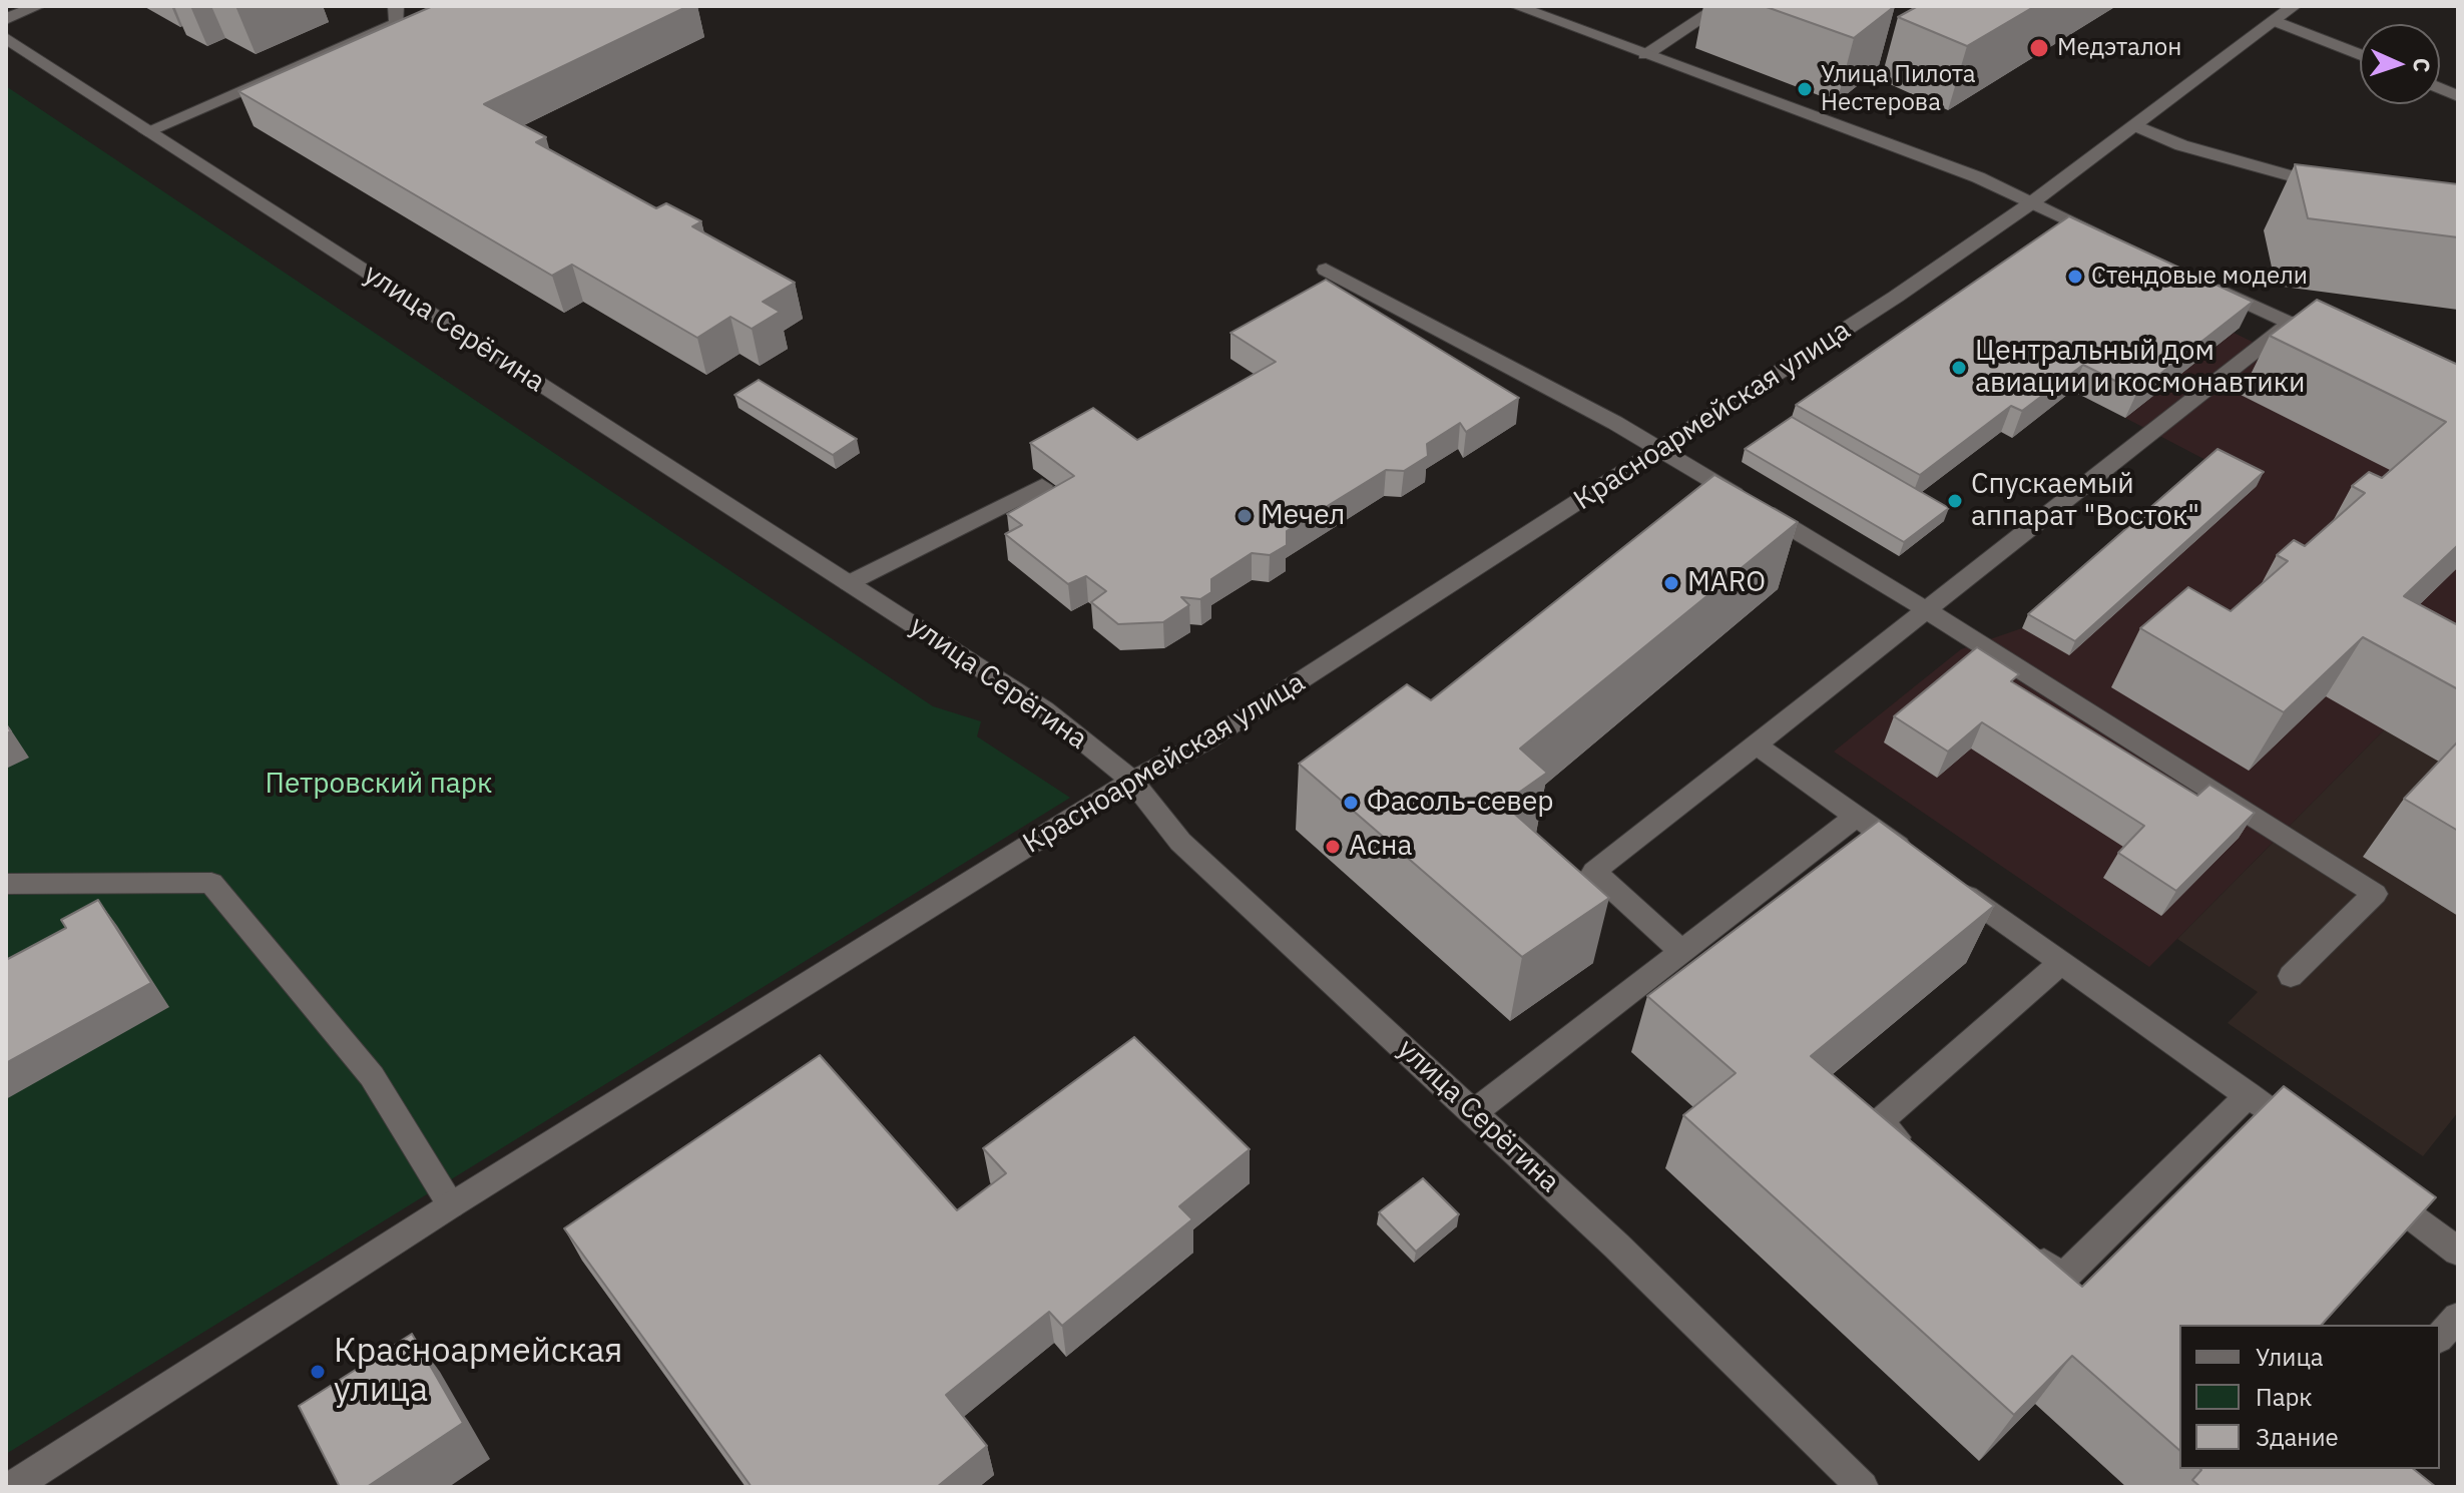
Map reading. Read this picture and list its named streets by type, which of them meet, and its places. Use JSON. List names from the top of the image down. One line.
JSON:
{"streets":{"street":["улица Серёгина","Красноармейская улица"]},"crossings":[["улица Серёгина","Красноармейская улица"]],"parks":["Петровский парк"],"places":["Медэталон","Улица Пилота Нестерова","Стендовые модели","Центральный дом авиации и космонавтики","Спускаемый аппарат \"Восток\"","Мечел","MARO","Фасоль-север","Асна","Красноармейская улица"],"legend":["Улица","Парк","Здание"],"north":"right"}
